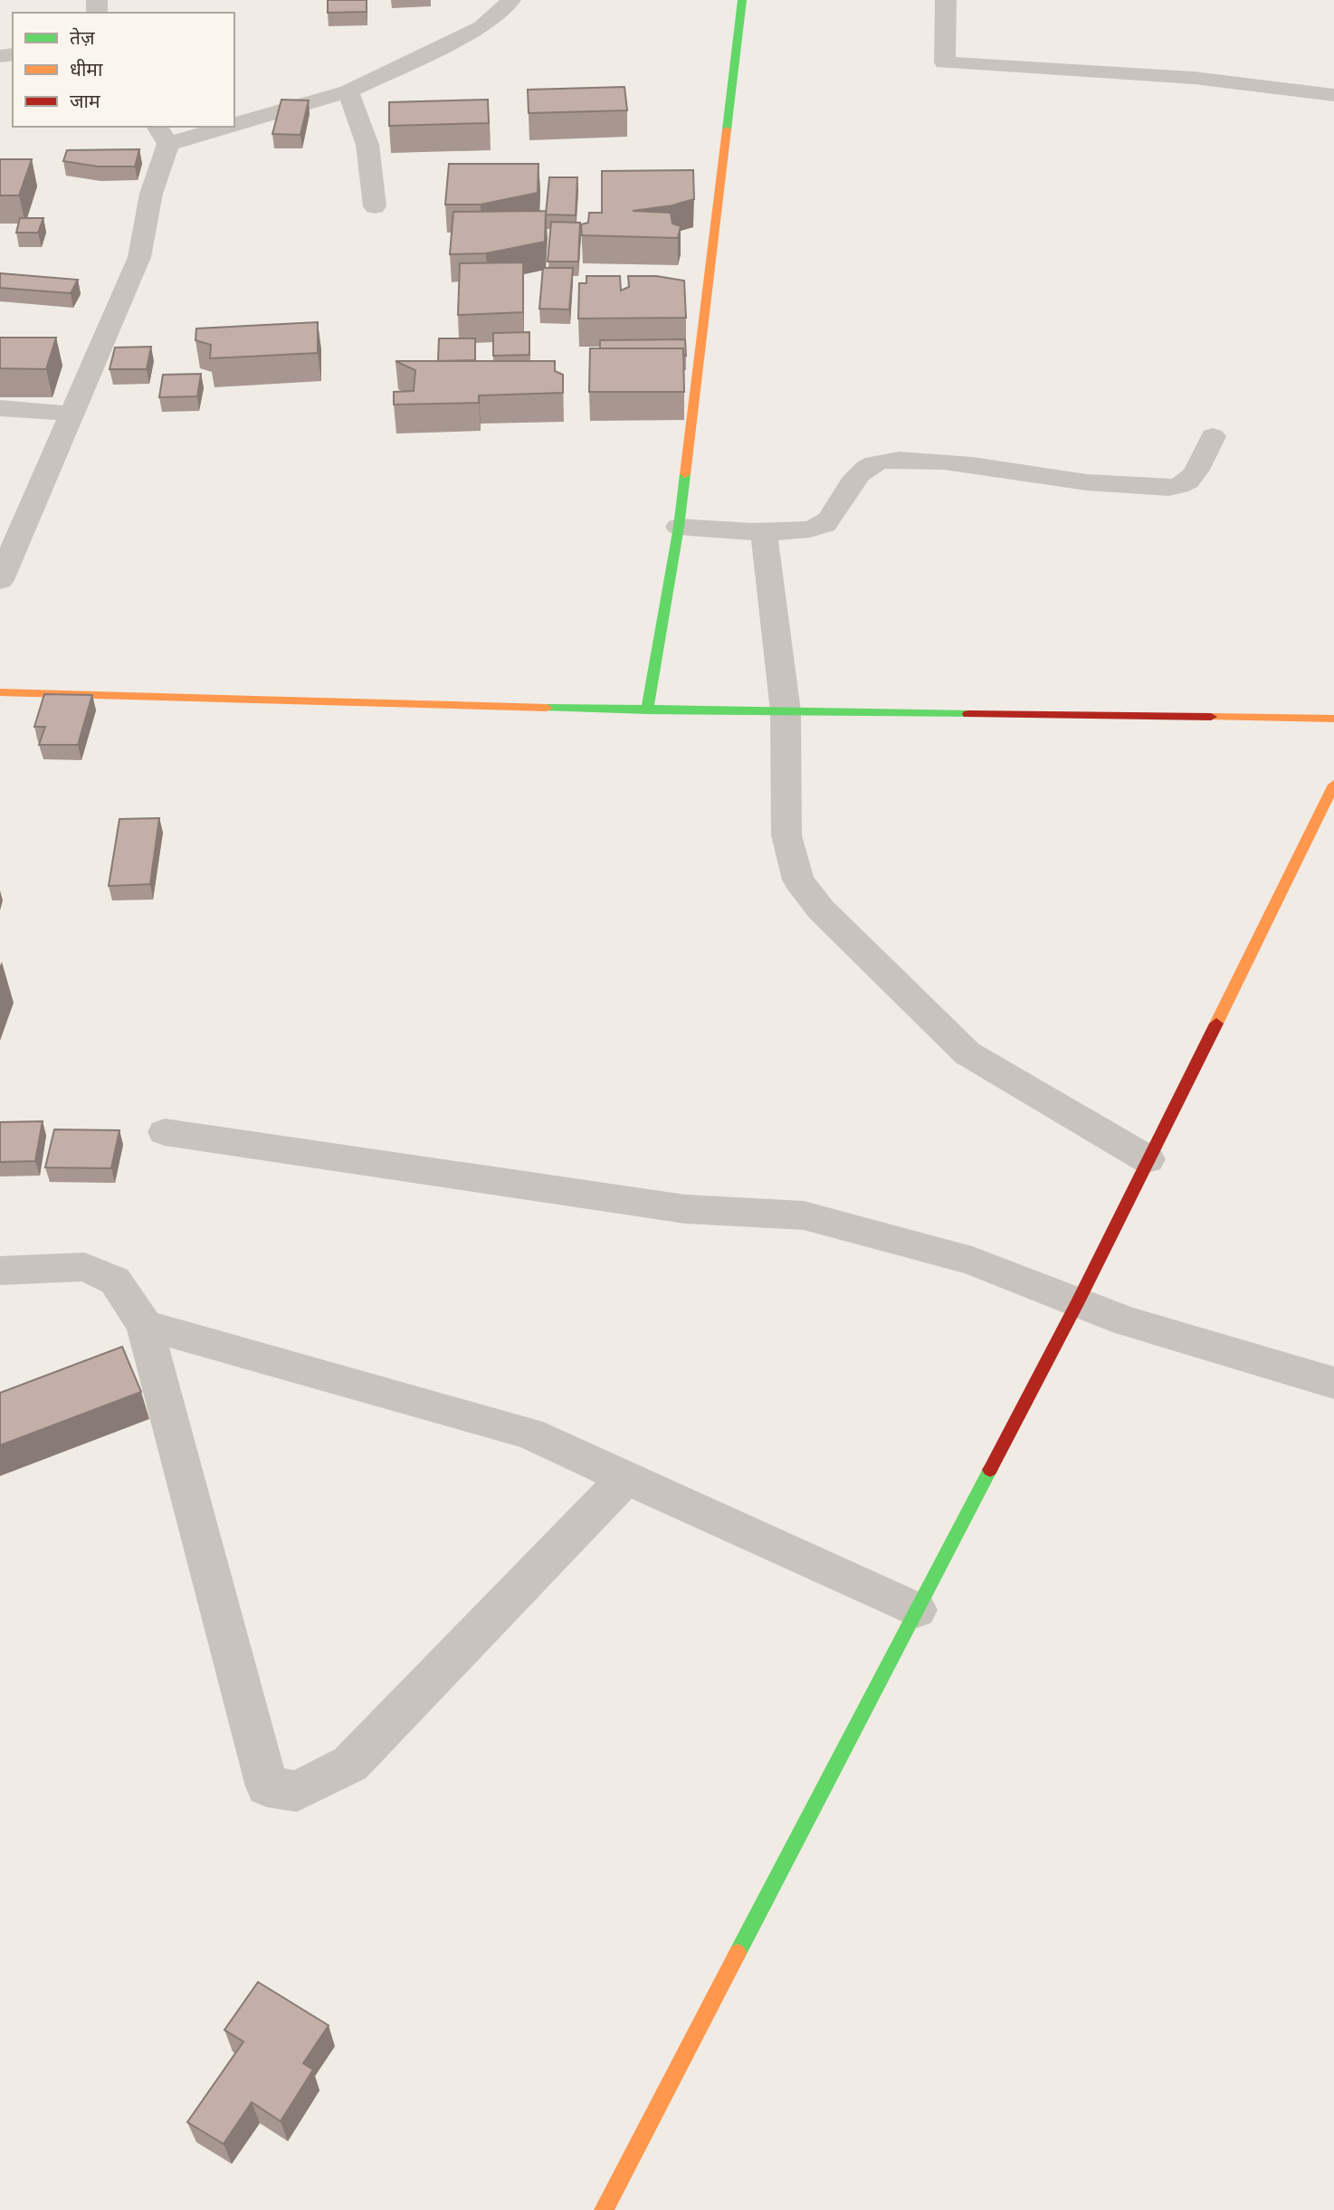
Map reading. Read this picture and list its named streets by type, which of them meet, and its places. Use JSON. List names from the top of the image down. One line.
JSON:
{"legend":["तेज़","धीमा","जाम"]}
